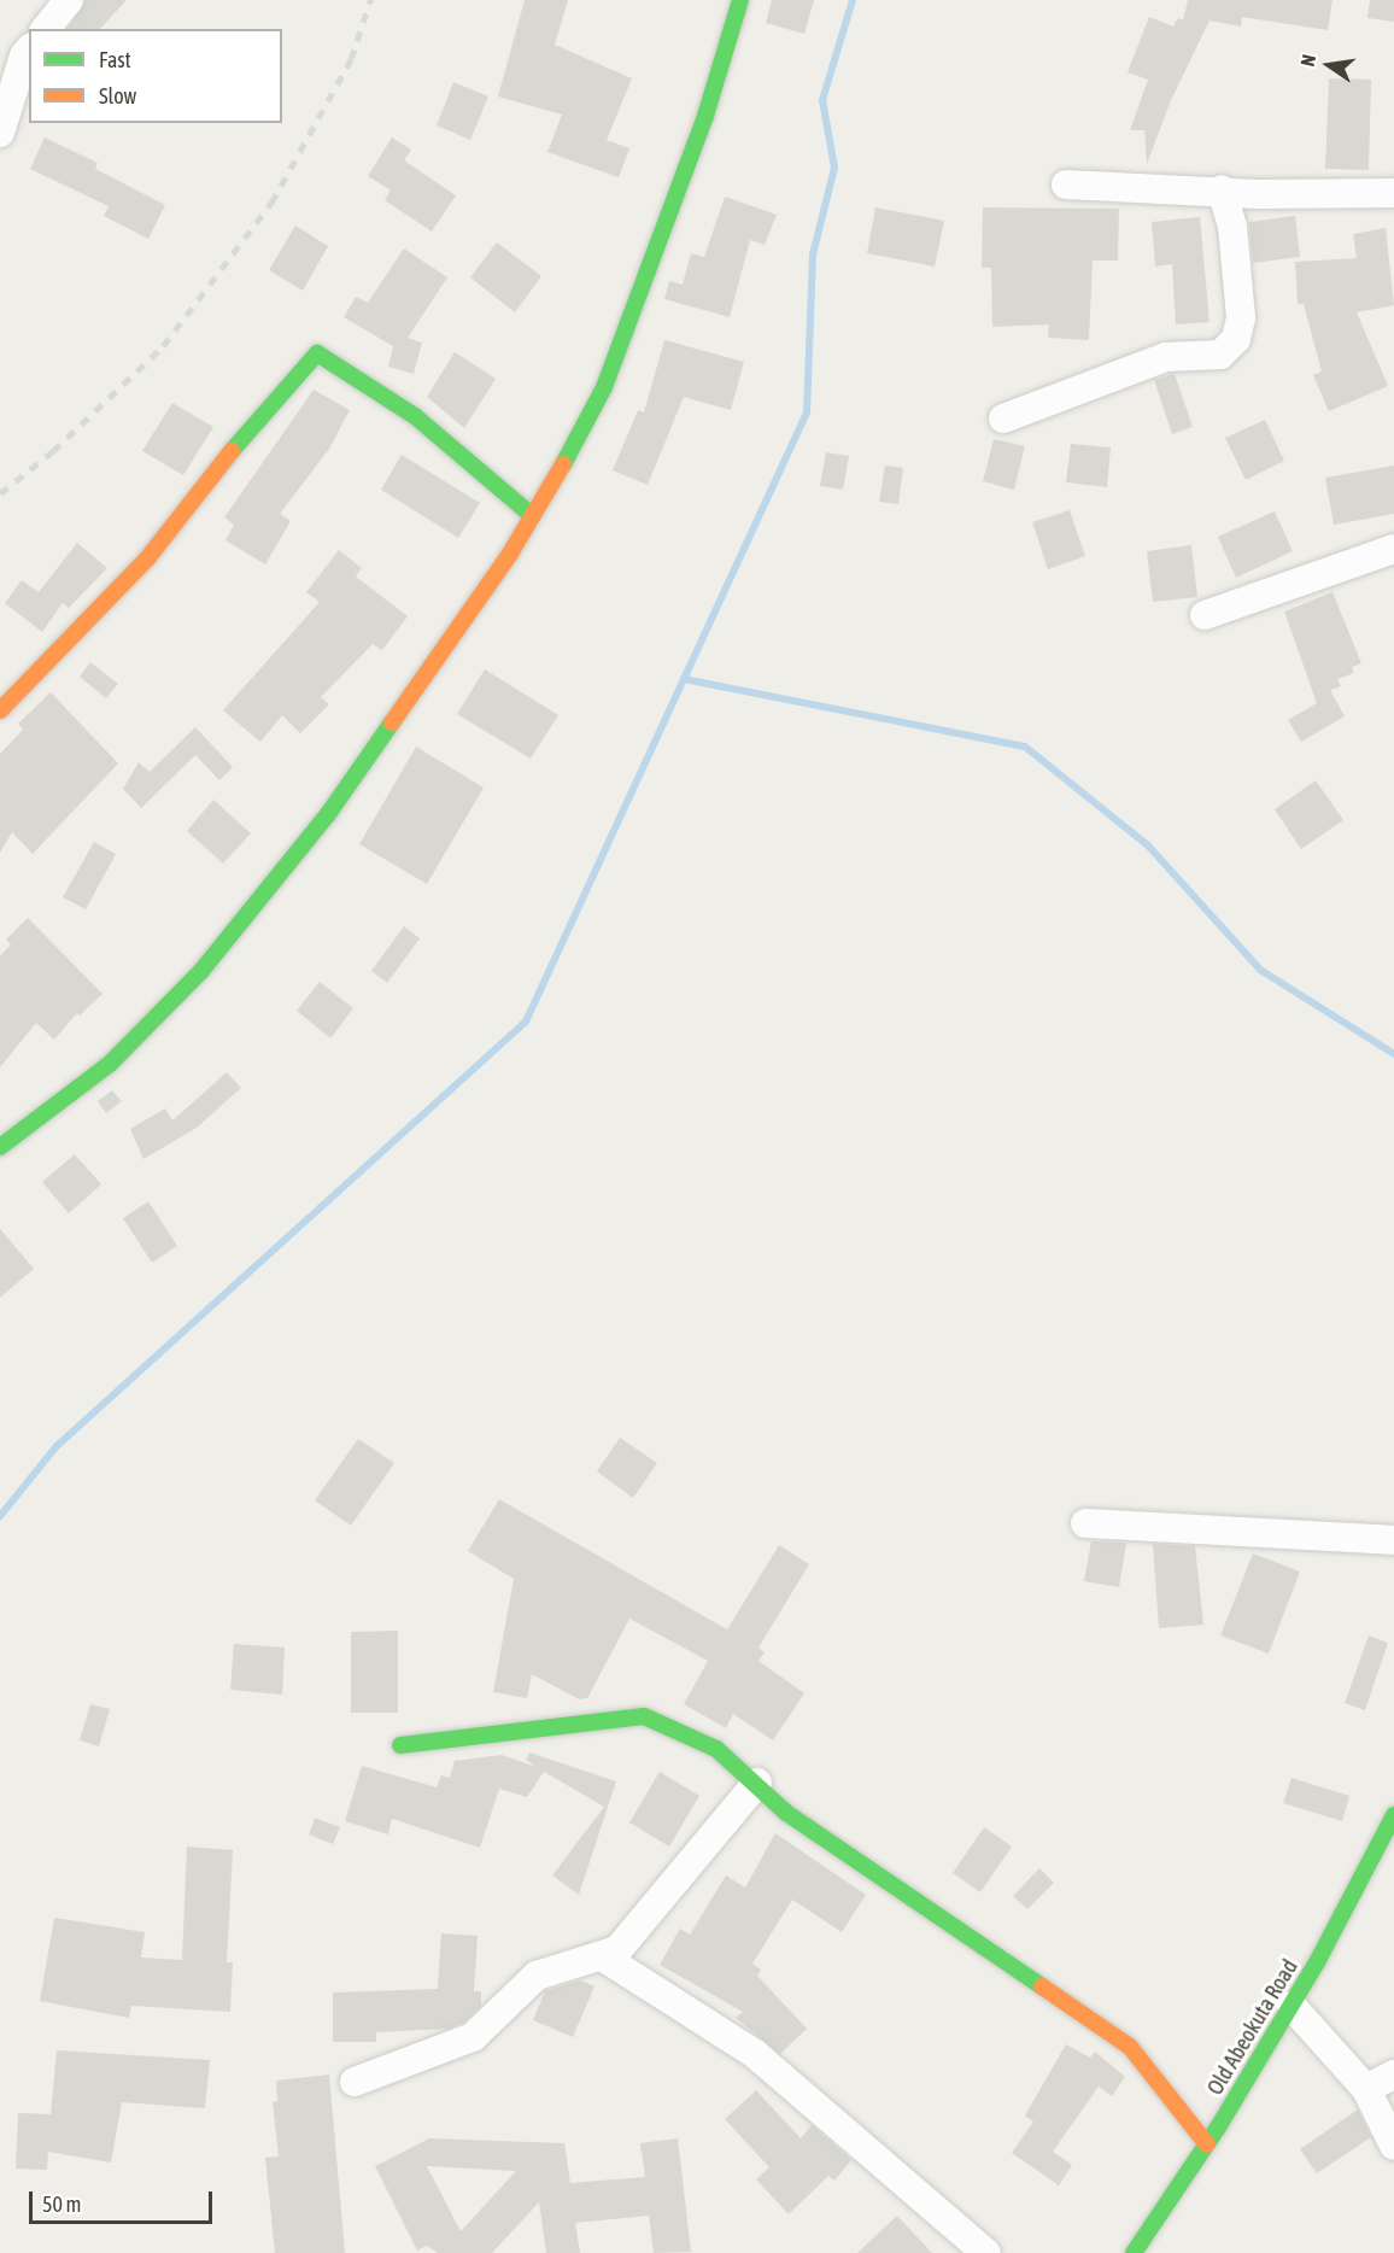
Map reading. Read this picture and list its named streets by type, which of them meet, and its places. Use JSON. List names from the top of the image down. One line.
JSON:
{"streets":{"main road":["Old Abeokuta Road"]},"legend":["Fast","Slow"],"scale_bar":"50 m","north":"left"}
